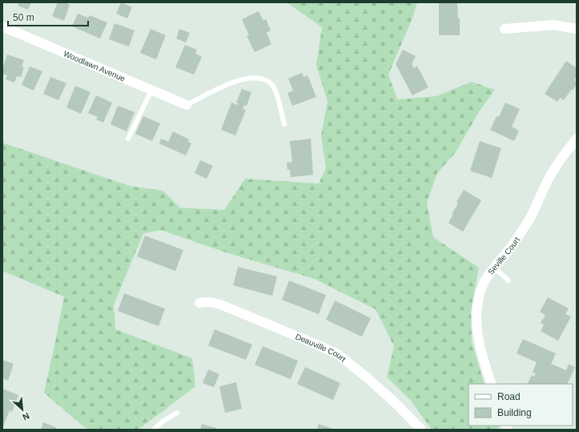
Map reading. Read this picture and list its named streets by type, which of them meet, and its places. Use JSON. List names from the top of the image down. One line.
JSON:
{"streets":{"street":["Woodlawn Avenue","Seville Court","Deauville Court"]},"legend":["Road","Building"],"scale_bar":"50 m","north":"bottom right"}
